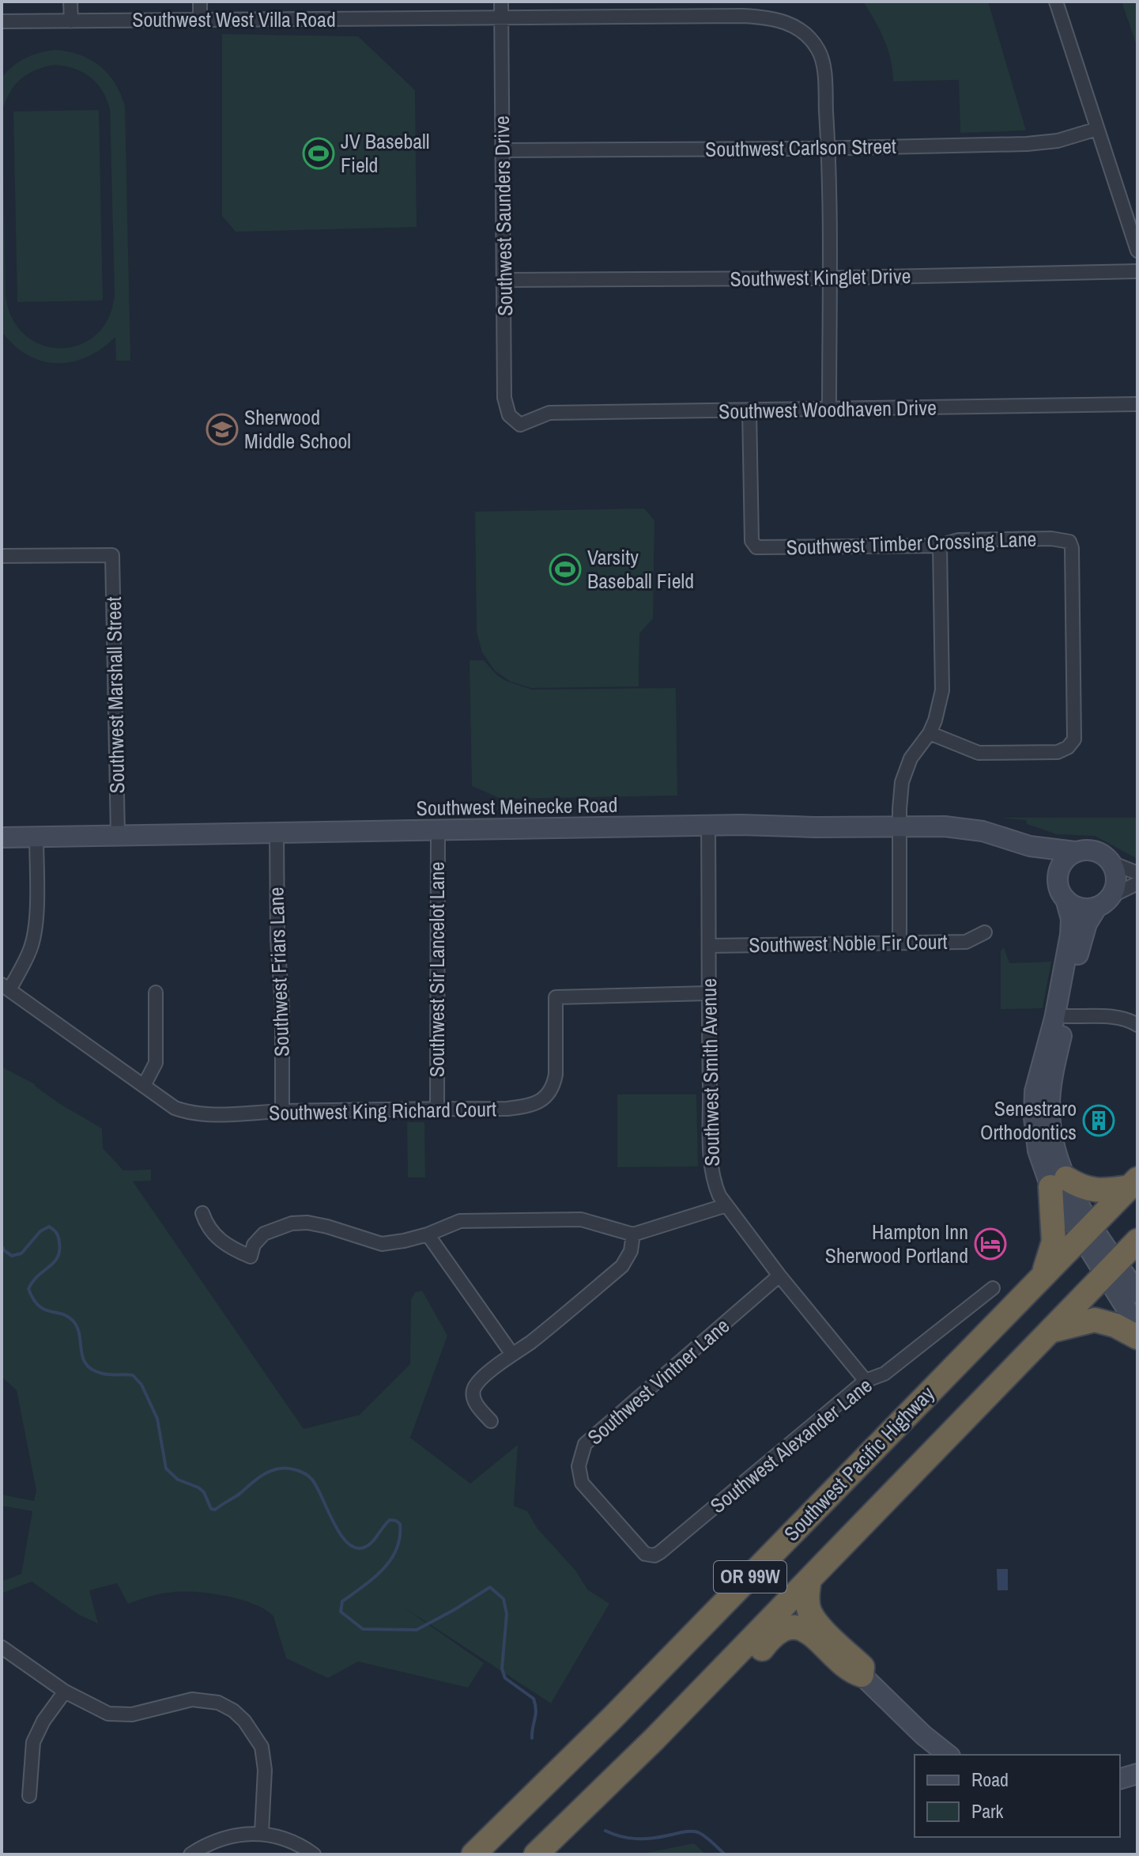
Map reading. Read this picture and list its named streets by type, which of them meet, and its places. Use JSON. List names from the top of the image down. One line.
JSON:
{"streets":{"highway":["Southwest Pacific Highway","OR 99W"],"main road":["Southwest Meinecke Road"],"street":["Southwest West Villa Road","Southwest Carlson Street","Southwest Saunders Drive","Southwest Kinglet Drive","Southwest Woodhaven Drive","Southwest Timber Crossing Lane","Southwest Marshall Street","Southwest Noble Fir Court","Southwest Sir Lancelot Lane","Southwest Friars Lane","Southwest Smith Avenue","Southwest King Richard Court","Southwest Vintner Lane","Southwest Alexander Lane"]},"crossings":[["Southwest West Villa Road","Southwest Carlson Street"],["Southwest West Villa Road","Southwest Saunders Drive"],["Southwest West Villa Road","Southwest Kinglet Drive"],["Southwest West Villa Road","Southwest Woodhaven Drive"],["Southwest Carlson Street","Southwest Saunders Drive"],["Southwest Saunders Drive","Southwest Kinglet Drive"],["Southwest Saunders Drive","Southwest Woodhaven Drive"],["Southwest Woodhaven Drive","Southwest Timber Crossing Lane"],["Southwest Marshall Street","Southwest Meinecke Road"],["Southwest Meinecke Road","Southwest Sir Lancelot Lane"],["Southwest Meinecke Road","Southwest Friars Lane"],["Southwest Meinecke Road","Southwest Smith Avenue"],["Southwest Noble Fir Court","Southwest Smith Avenue"],["Southwest Sir Lancelot Lane","Southwest King Richard Court"],["Southwest Friars Lane","Southwest King Richard Court"],["Southwest Smith Avenue","Southwest King Richard Court"],["Southwest Smith Avenue","Southwest Vintner Lane"],["Southwest Smith Avenue","Southwest Alexander Lane"],["Southwest Vintner Lane","Southwest Alexander Lane"]],"places":{"sports":["JV Baseball Field","Varsity Baseball Field"],"school or university":["Sherwood Middle School"],"building":["Senestraro Orthodontics"],"hotel":["Hampton Inn Sherwood Portland"]},"legend":["Road","Park"]}
